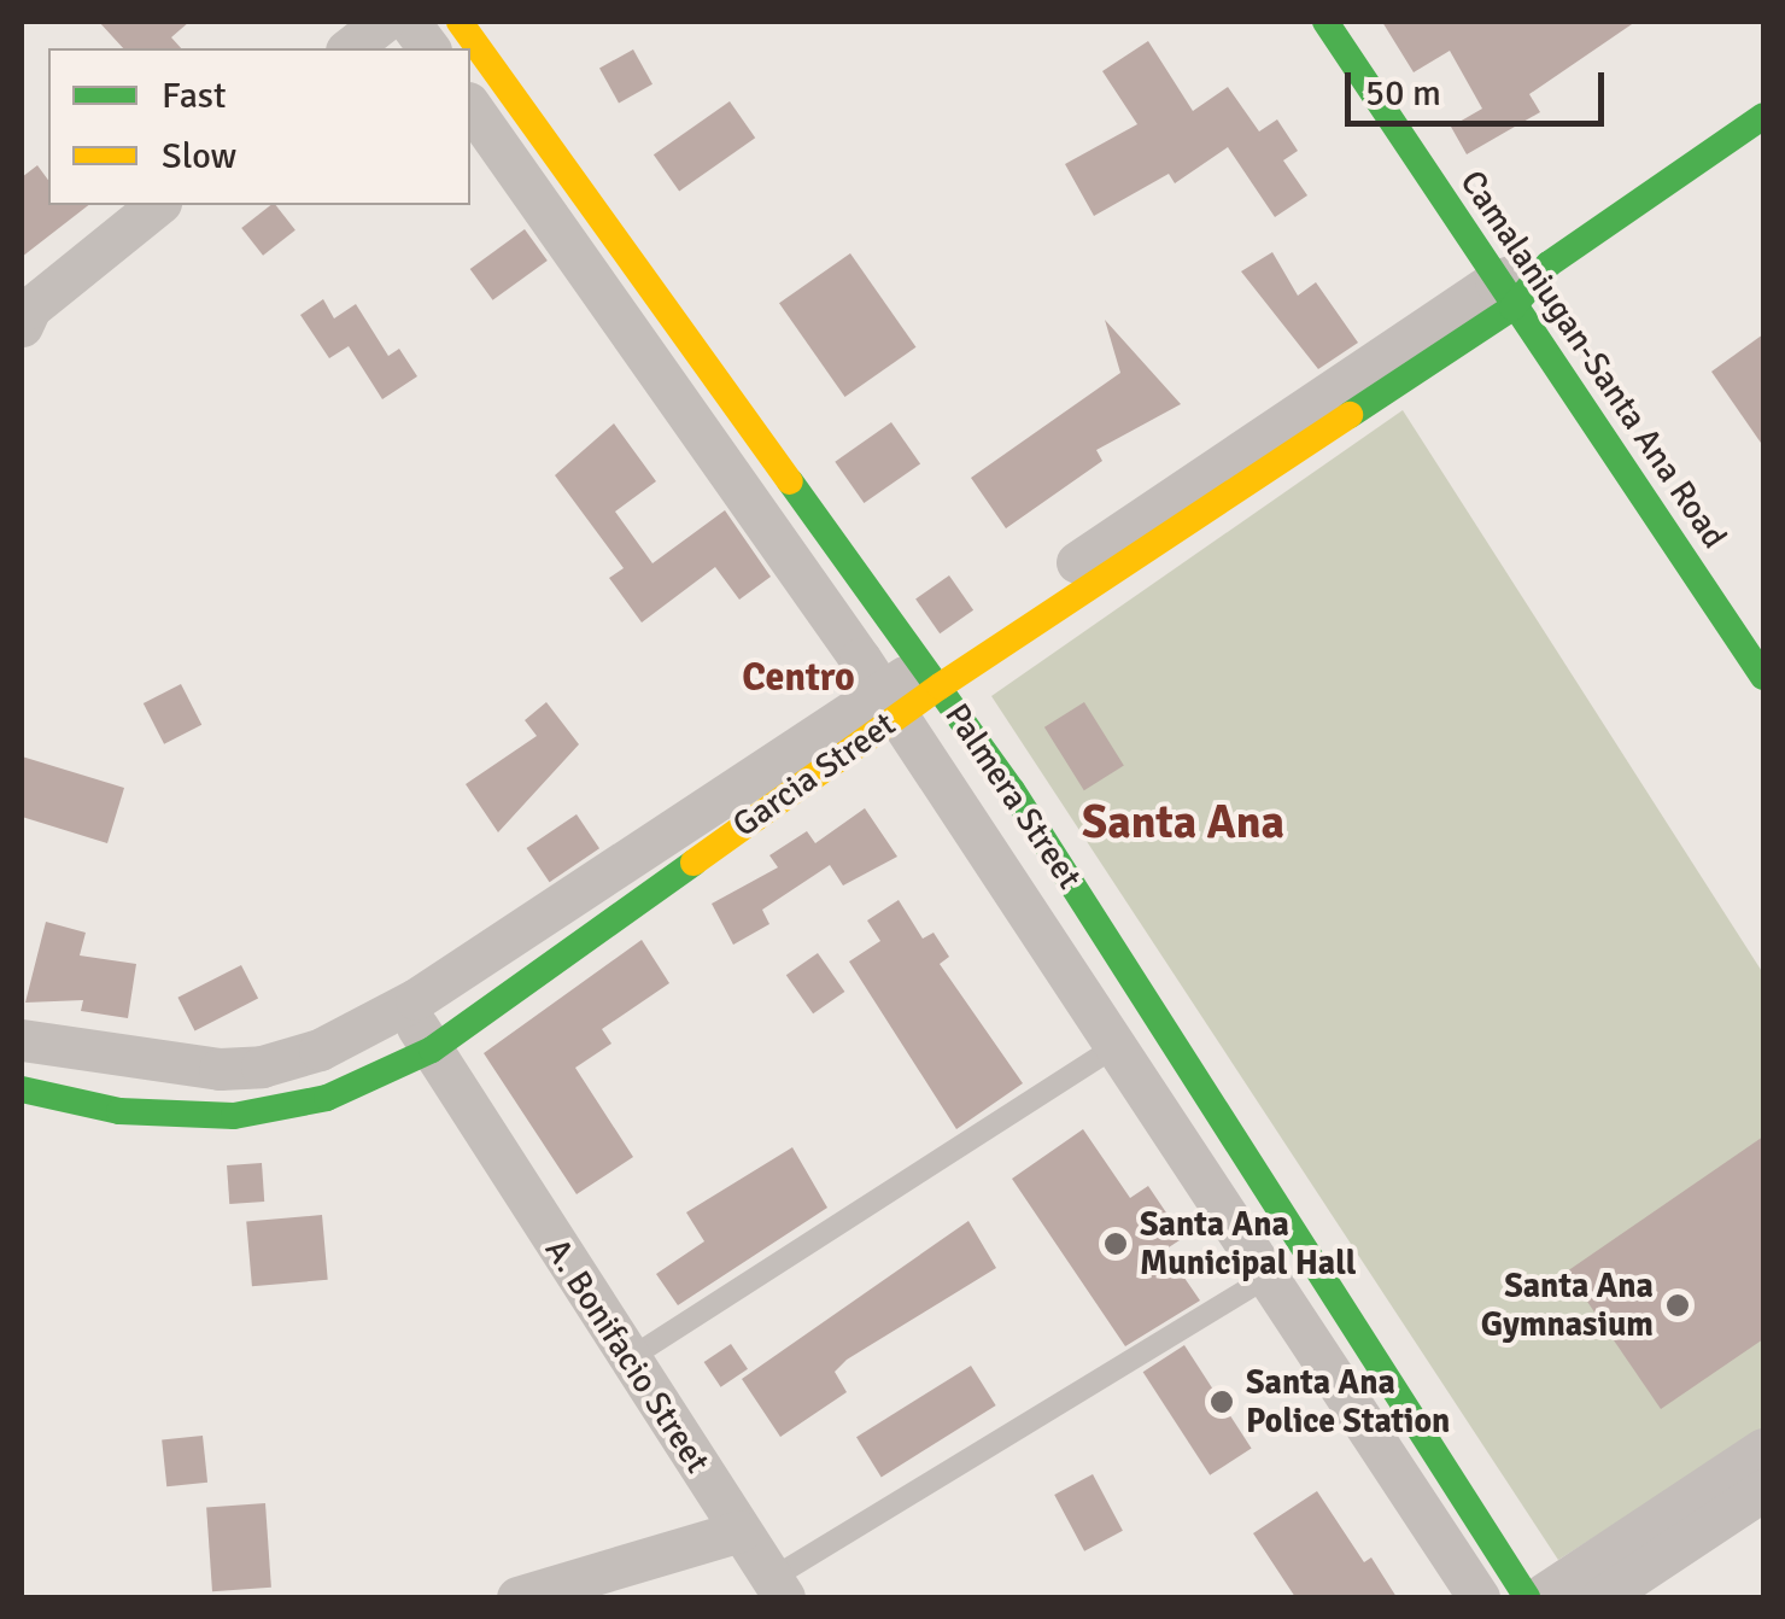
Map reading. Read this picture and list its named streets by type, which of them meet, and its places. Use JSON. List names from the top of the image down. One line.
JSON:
{"streets":{"street":["Camalaniugan-Santa Ana Road","Garcia Street","Palmera Street","A. Bonifacio Street"]},"crossings":[["Camalaniugan-Santa Ana Road","Garcia Street"],["Garcia Street","Palmera Street"],["Garcia Street","A. Bonifacio Street"]],"districts":["Centro","Santa Ana"],"places":["Santa Ana Municipal Hall","Santa Ana Gymnasium","Santa Ana Police Station"],"legend":["Fast","Slow"],"scale_bar":"50 m"}
